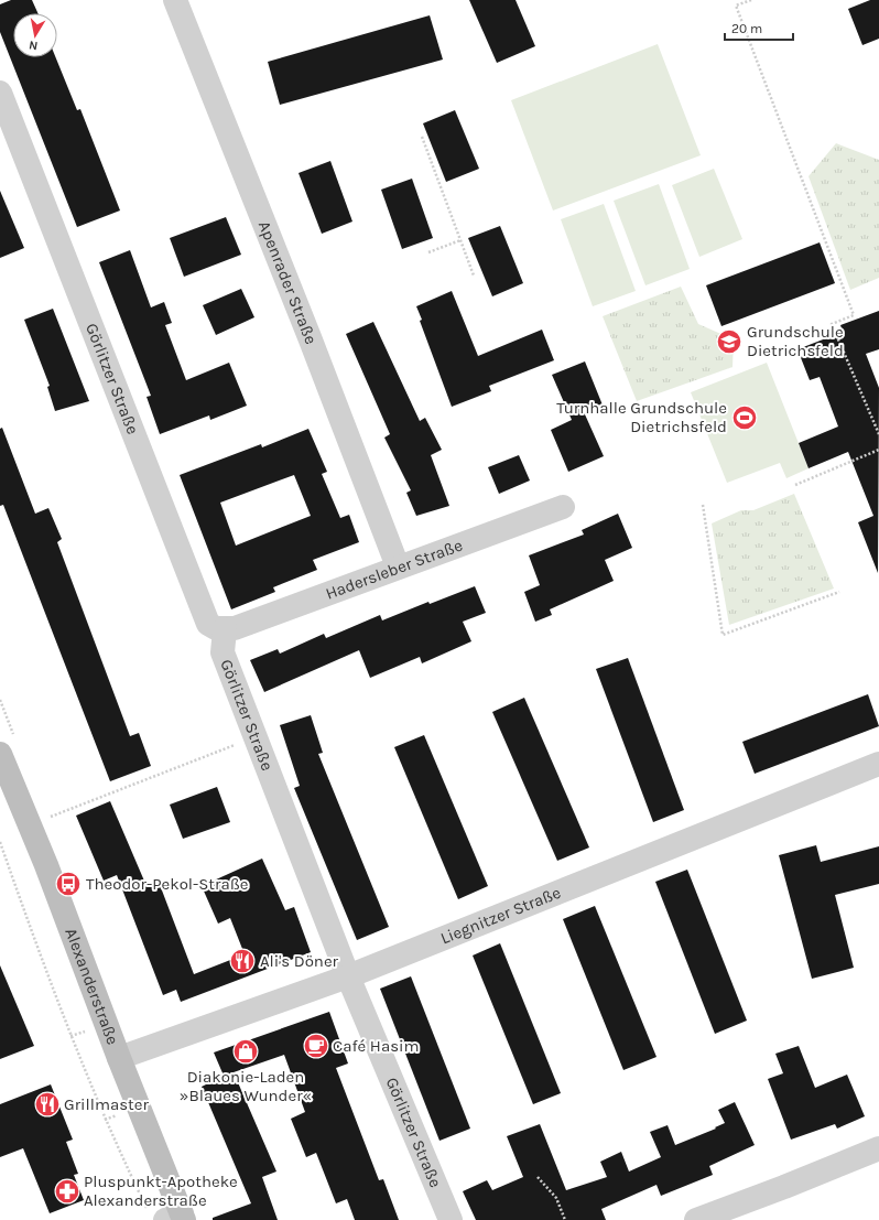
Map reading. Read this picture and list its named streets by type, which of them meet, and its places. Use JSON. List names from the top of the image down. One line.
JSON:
{"streets":{"main road":["Alexanderstraße"],"street":["Apenrader Straße","Görlitzer Straße","Hadersleber Straße","Liegnitzer Straße"]},"crossings":[["Apenrader Straße","Hadersleber Straße"],["Görlitzer Straße","Hadersleber Straße"],["Görlitzer Straße","Liegnitzer Straße"],["Liegnitzer Straße","Alexanderstraße"]],"places":{"school or university":["Grundschule Dietrichsfeld"],"sports":["Turnhalle Grundschule Dietrichsfeld"],"bus stop":["Theodor-Pekol-Straße"],"restaurant":["Ali's Döner","Grillmaster"],"cafe":["Café Hasim"],"shop":["Diakonie-Laden »Blaues Wunder«"],"pharmacy":["Pluspunkt-Apotheke Alexanderstraße"]},"scale_bar":"20 m","north":"bottom"}
